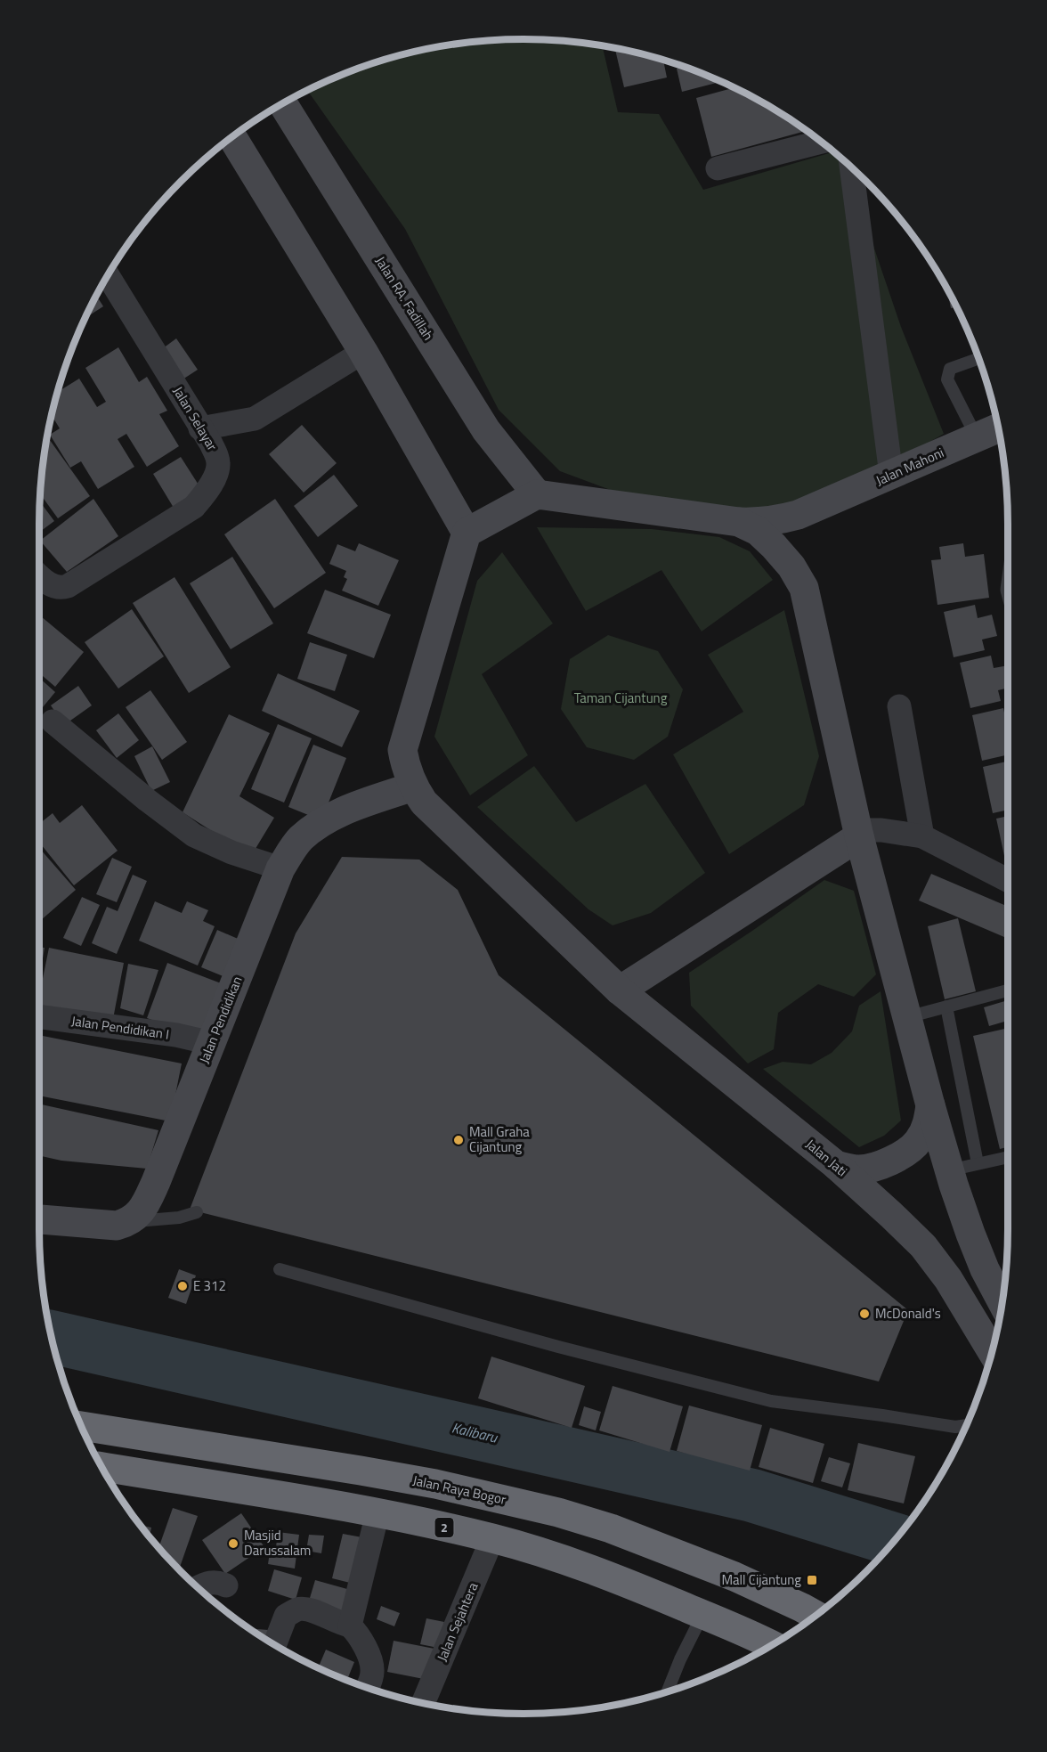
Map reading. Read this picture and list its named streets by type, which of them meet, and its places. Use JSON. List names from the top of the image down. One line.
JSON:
{"streets":{"highway":["Jalan Raya Bogor","2"],"main road":["Jalan RA. Fadillah","Jalan Mahoni","Jalan Pendidikan","Jalan Jati"],"street":["Jalan Selayar","Jalan Pendidikan I","Jalan Sejahtera"]},"crossings":[["Jalan Pendidikan","Jalan Pendidikan I"],["Jalan Pendidikan","Jalan Jati"],["2","Jalan Sejahtera"]],"water":["Kalibaru"],"parks":["Taman Cijantung"],"places":{"other":["Mall Graha Cijantung","E 312","McDonald's","Masjid Darussalam"],"transit":["Mall Cijantung"]}}
